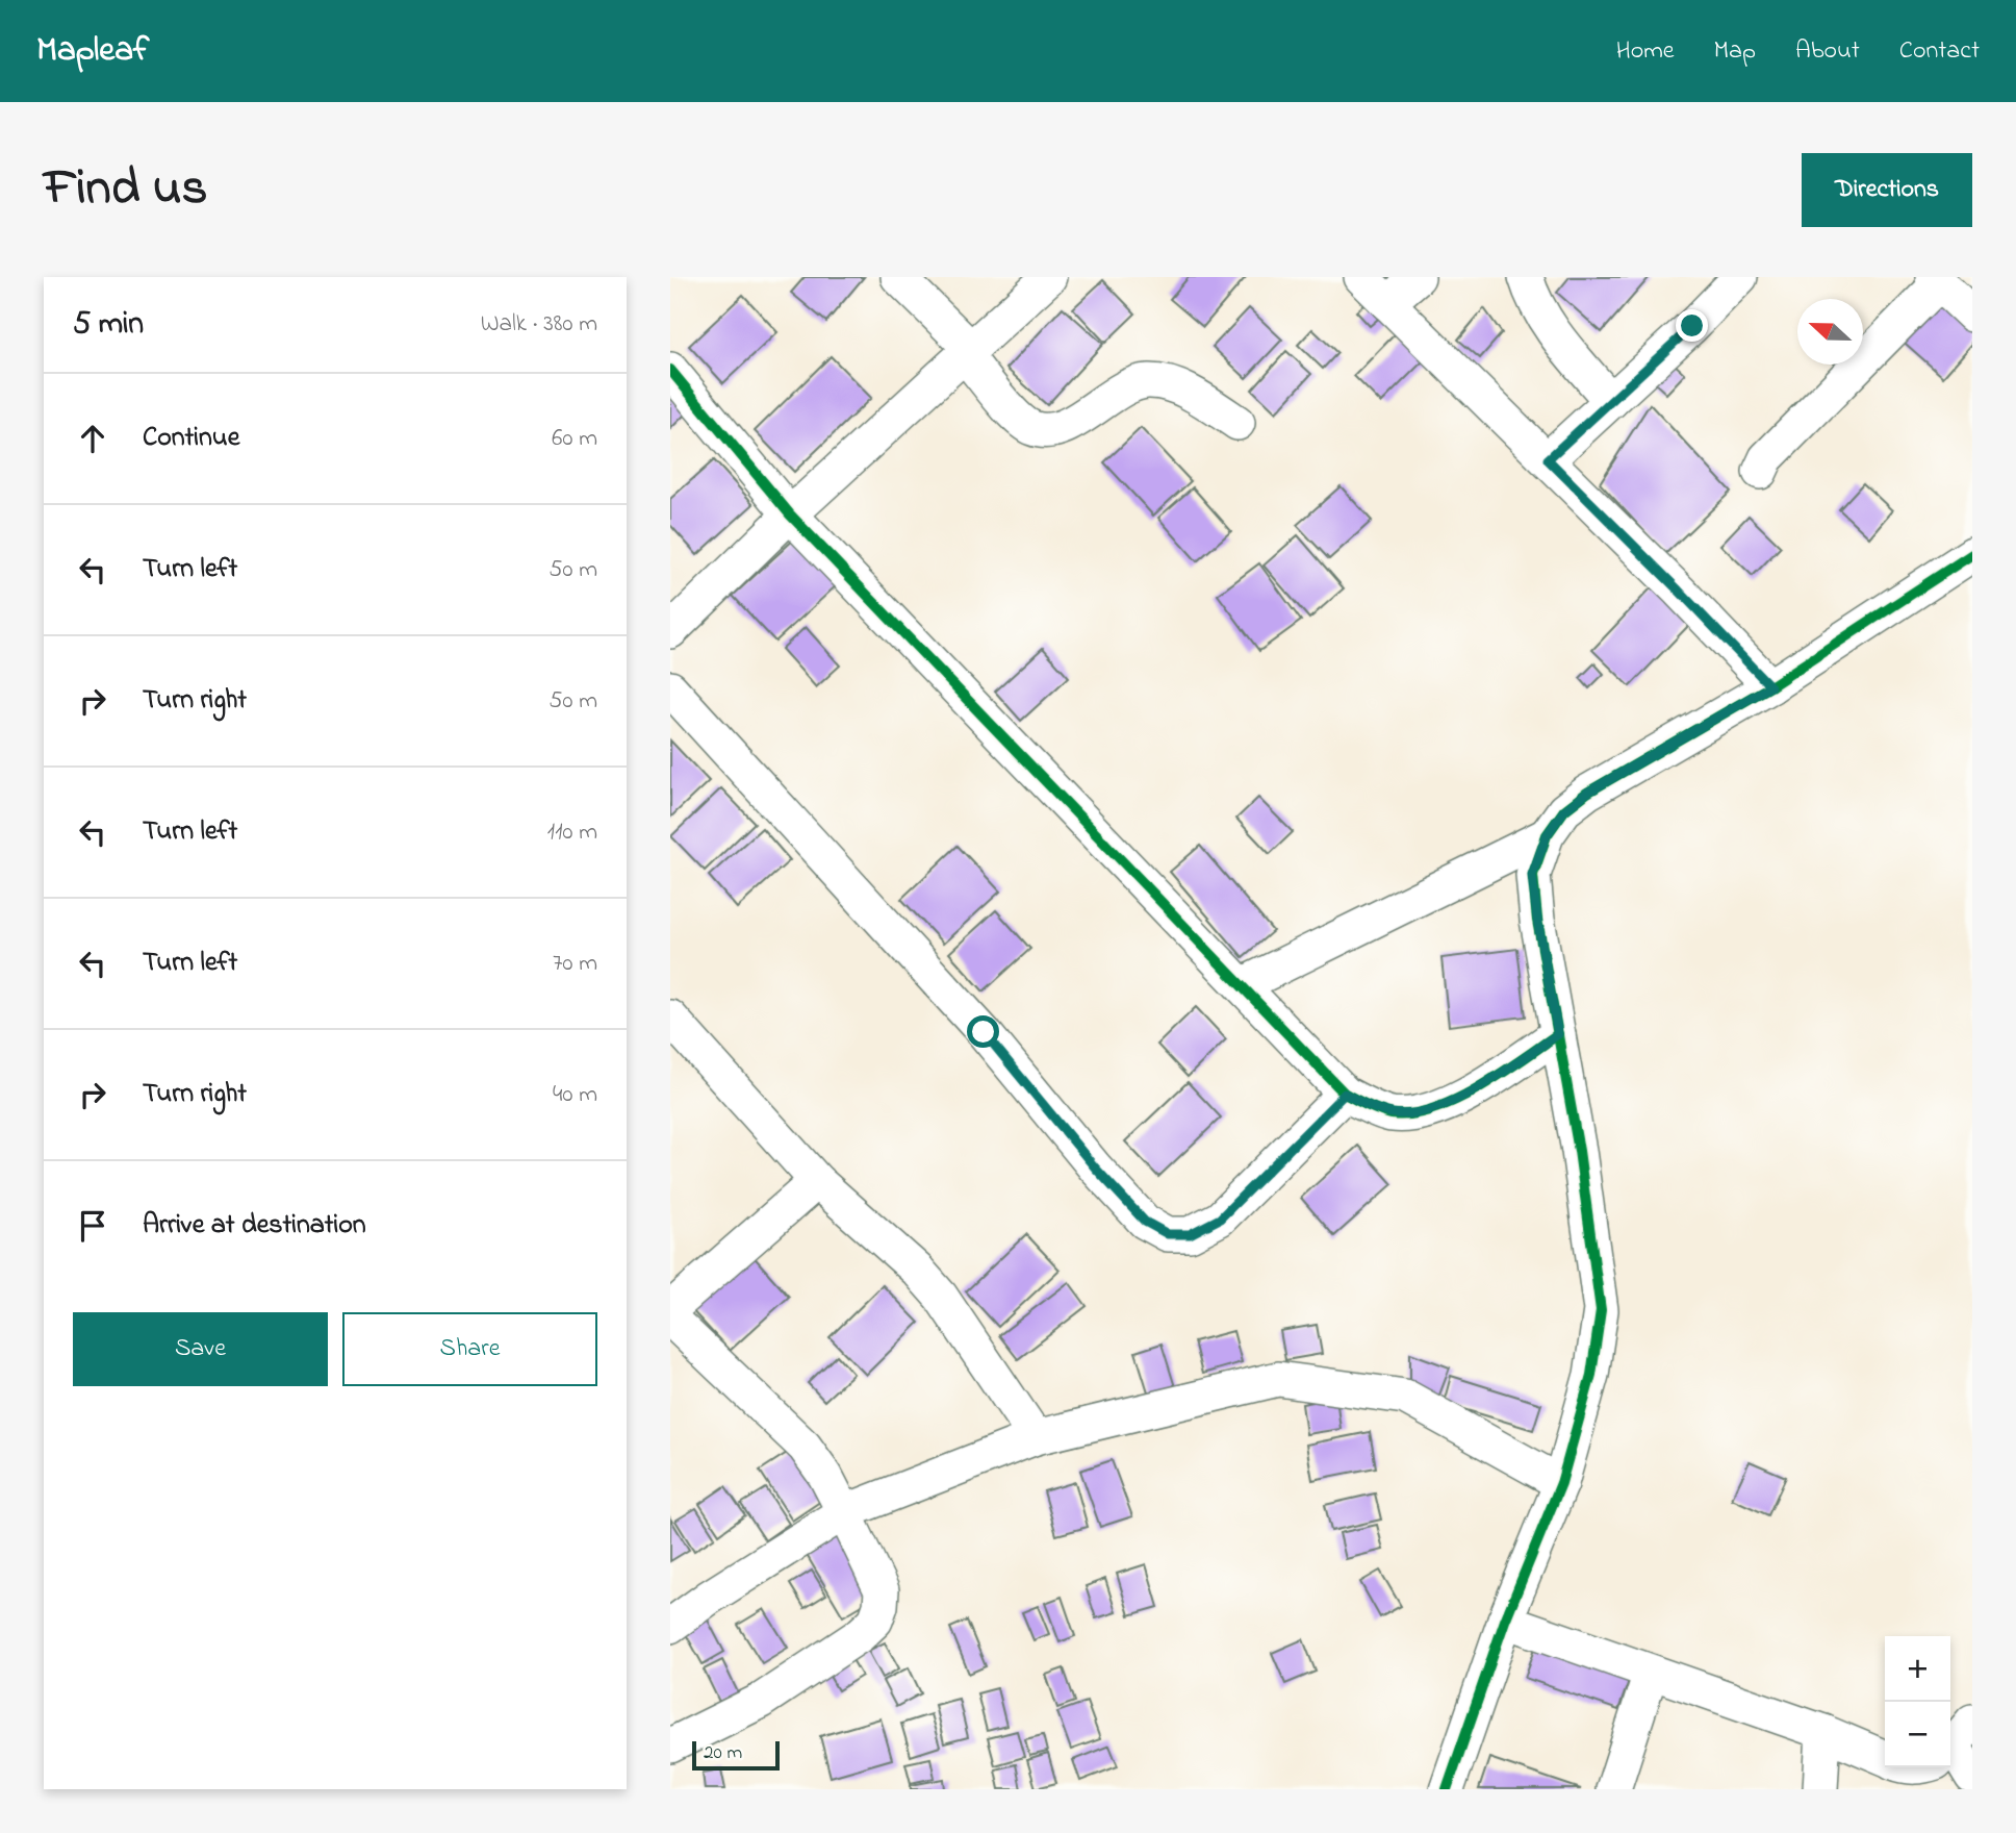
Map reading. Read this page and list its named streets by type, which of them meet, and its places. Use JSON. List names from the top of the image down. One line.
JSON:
{"scale_bar":"20 m","north":"left","page":{"header":"Mapleaf","nav":["Home","Map","About","Contact"],"title":"Find us","buttons":["Directions",["Save","Share"]],"heading":["5 min","Walk · 380 m"],"list":[["Continue","60 m"],["Turn left","50 m"],["Turn right","50 m"],["Turn left","110 m"],["Turn left","70 m"],["Turn right","40 m"],"Arrive at destination"],"map_buttons":["+","−"],"scale":"20 m"}}
